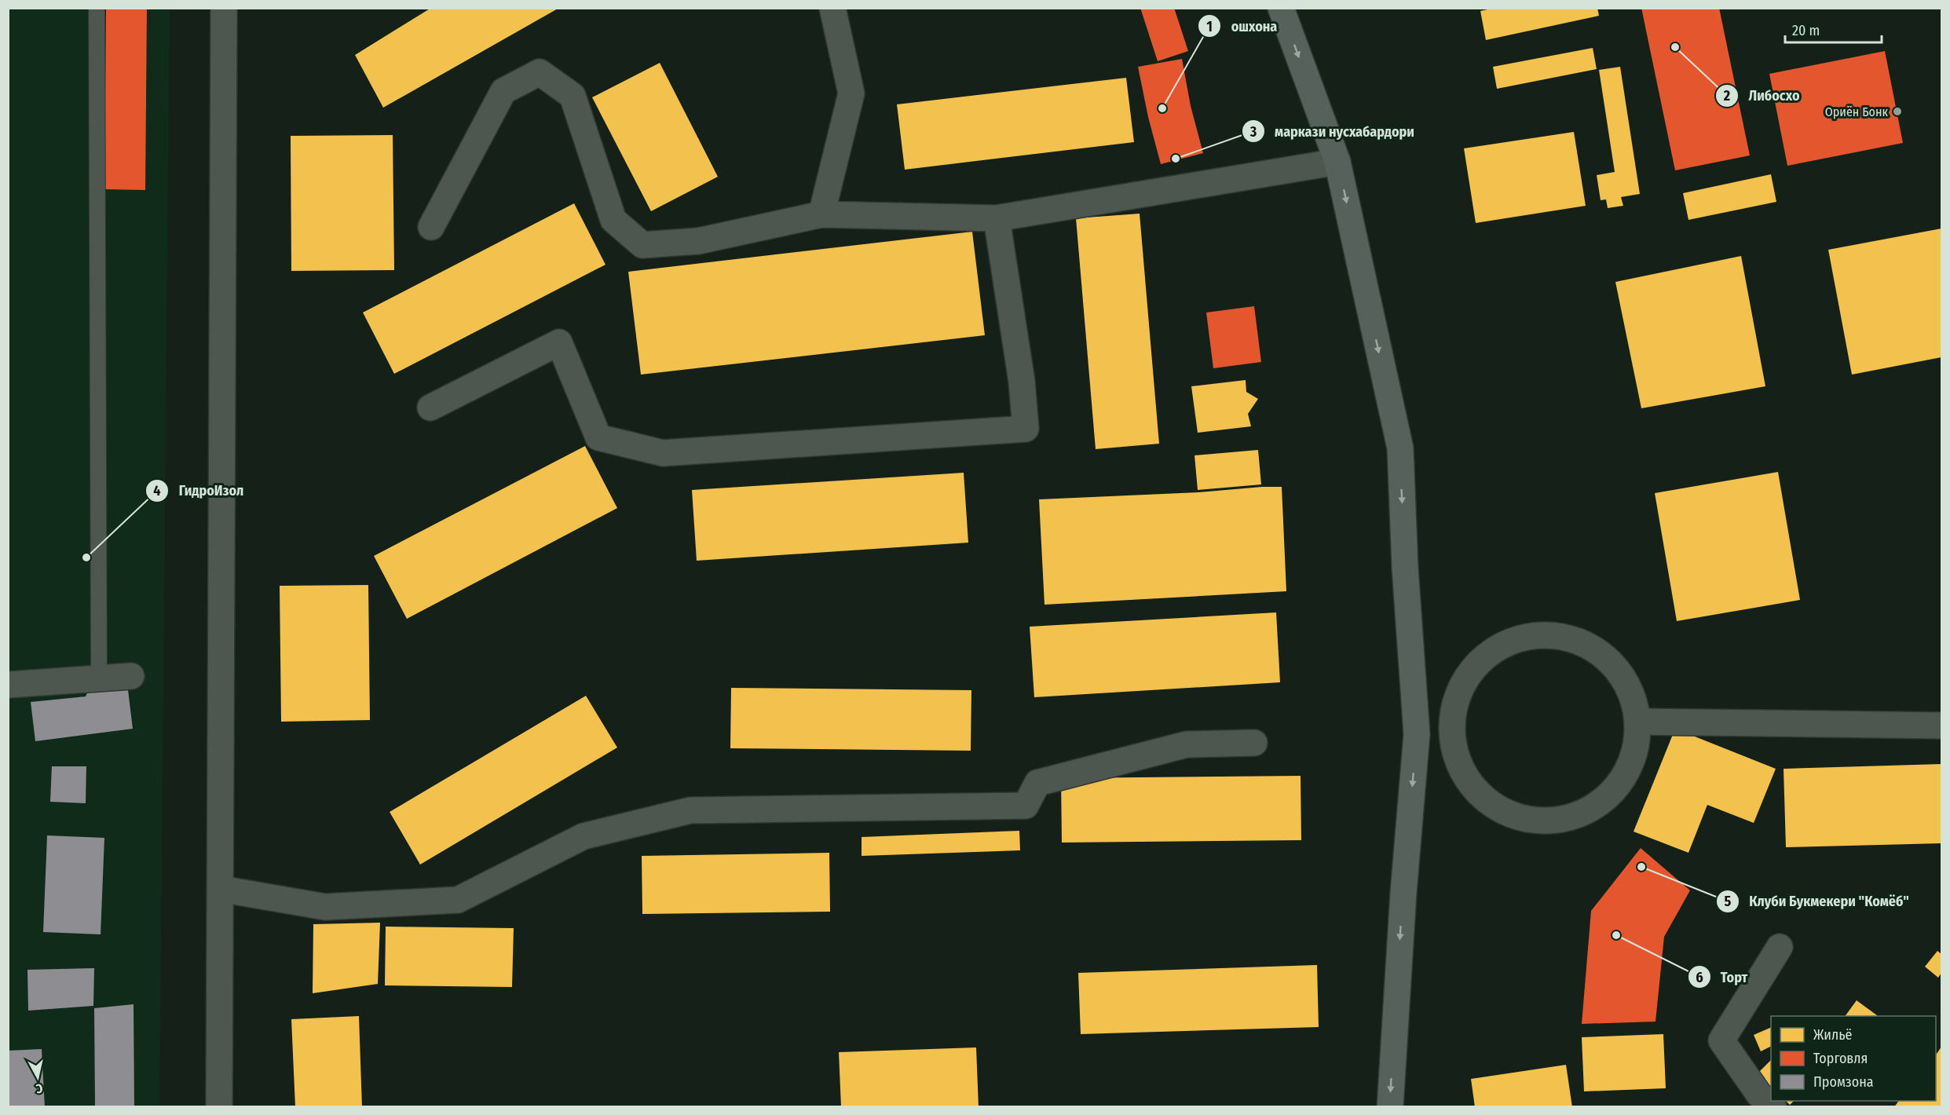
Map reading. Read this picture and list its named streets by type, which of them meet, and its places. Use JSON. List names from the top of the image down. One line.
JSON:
{"places":["Либосхо","ошхона","Ориён Бонк","маркази нусхабардори","ГидроИзол","Клуби Букмекери \"Комёб\"","Торт"],"legend":["Жильё","Торговля","Промзона"],"scale_bar":"20 m","north":"bottom"}
